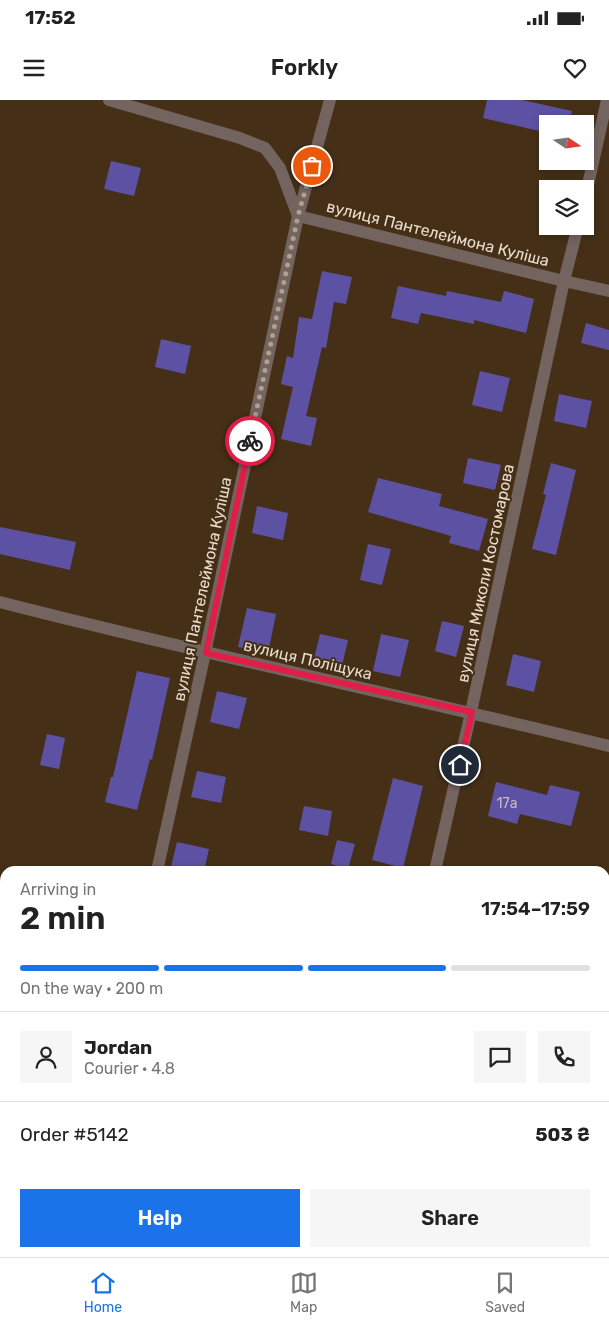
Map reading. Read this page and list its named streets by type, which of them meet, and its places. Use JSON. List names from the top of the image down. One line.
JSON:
{"streets":{"street":["вулиця Пантелеймона Куліша","вулиця Миколи Костомарова","вулиця Поліщука"]},"crossings":[["вулиця Пантелеймона Куліша","вулиця Миколи Костомарова"],["вулиця Пантелеймона Куліша","вулиця Поліщука"],["вулиця Миколи Костомарова","вулиця Поліщука"]],"house_numbers":["17а"],"north":"right","page":{"status":"17:52","header":"Forkly","heading":["2 min","Arriving in","17:54–17:59"],"panel":["Jordan","Courier · 4.8","Order #5142","503 ₴"],"bar":"On the way · 200 m","buttons":["Help","Share"],"tabs":["Home","Map","Saved"]}}
